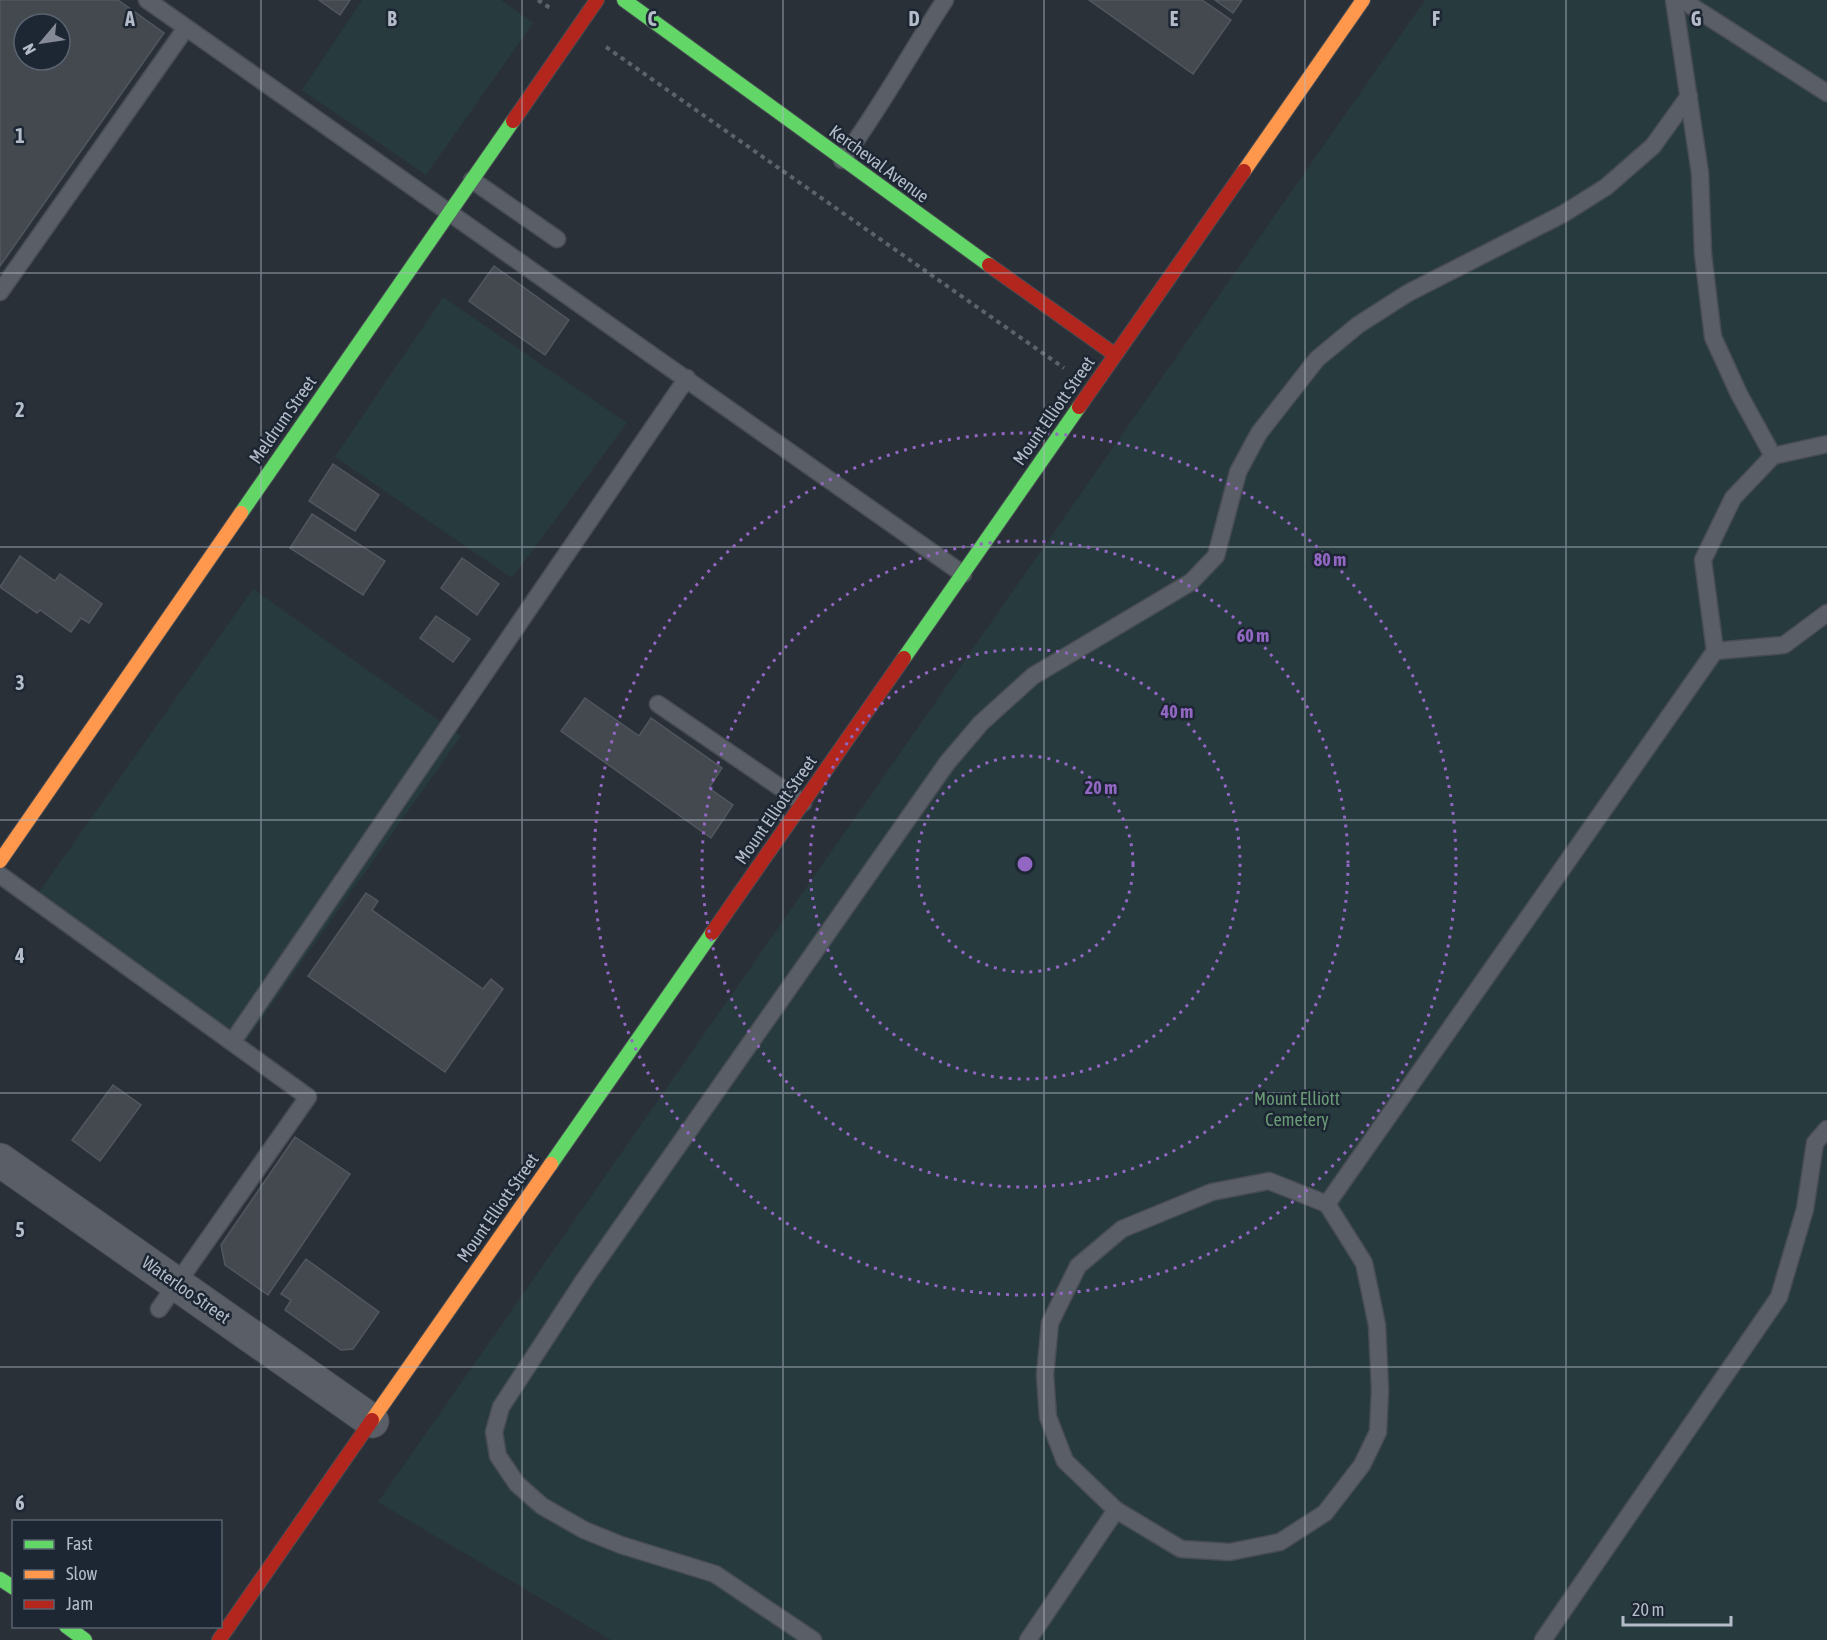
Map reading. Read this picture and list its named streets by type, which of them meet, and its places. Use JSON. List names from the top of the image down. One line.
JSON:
{"streets":{"main road":["Kercheval Avenue","Mount Elliott Street","Meldrum Street"],"street":["Waterloo Street"]},"crossings":[["Kercheval Avenue","Mount Elliott Street"],["Mount Elliott Street","Waterloo Street"]],"parks":["Mount Elliott Cemetery"],"legend":["Fast","Slow","Jam"],"scale_bar":"20 m","north":"bottom left","grid":{"columns":["A","B","C","D","E","F","G"],"rows":["1","2","3","4","5","6"]},"rings":["80 m","60 m","40 m","20 m"]}
